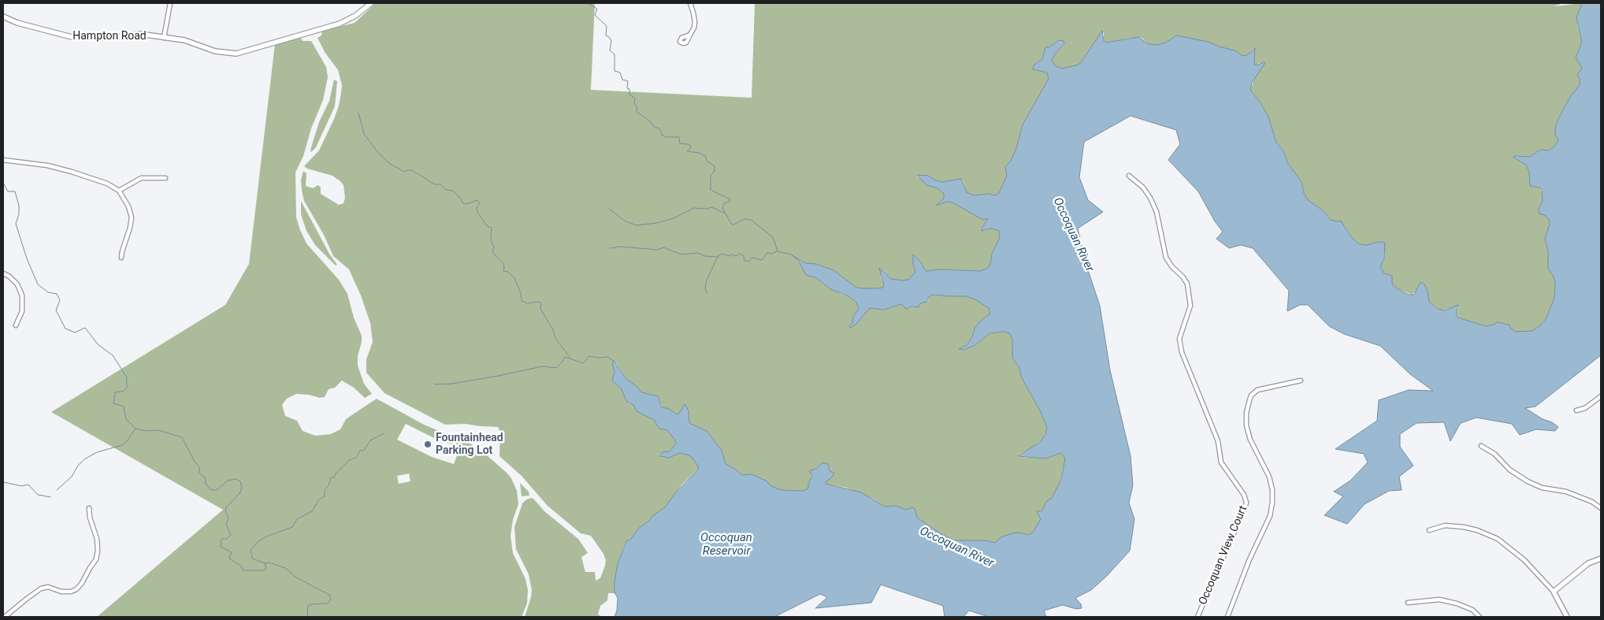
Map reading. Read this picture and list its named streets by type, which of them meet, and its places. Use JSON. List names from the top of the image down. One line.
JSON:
{"streets":{"street":["Hampton Road","Occoquan View Court"]},"water":["Occoquan River","Occoquan Reservoir"],"places":["Fountainhead Parking Lot"]}
